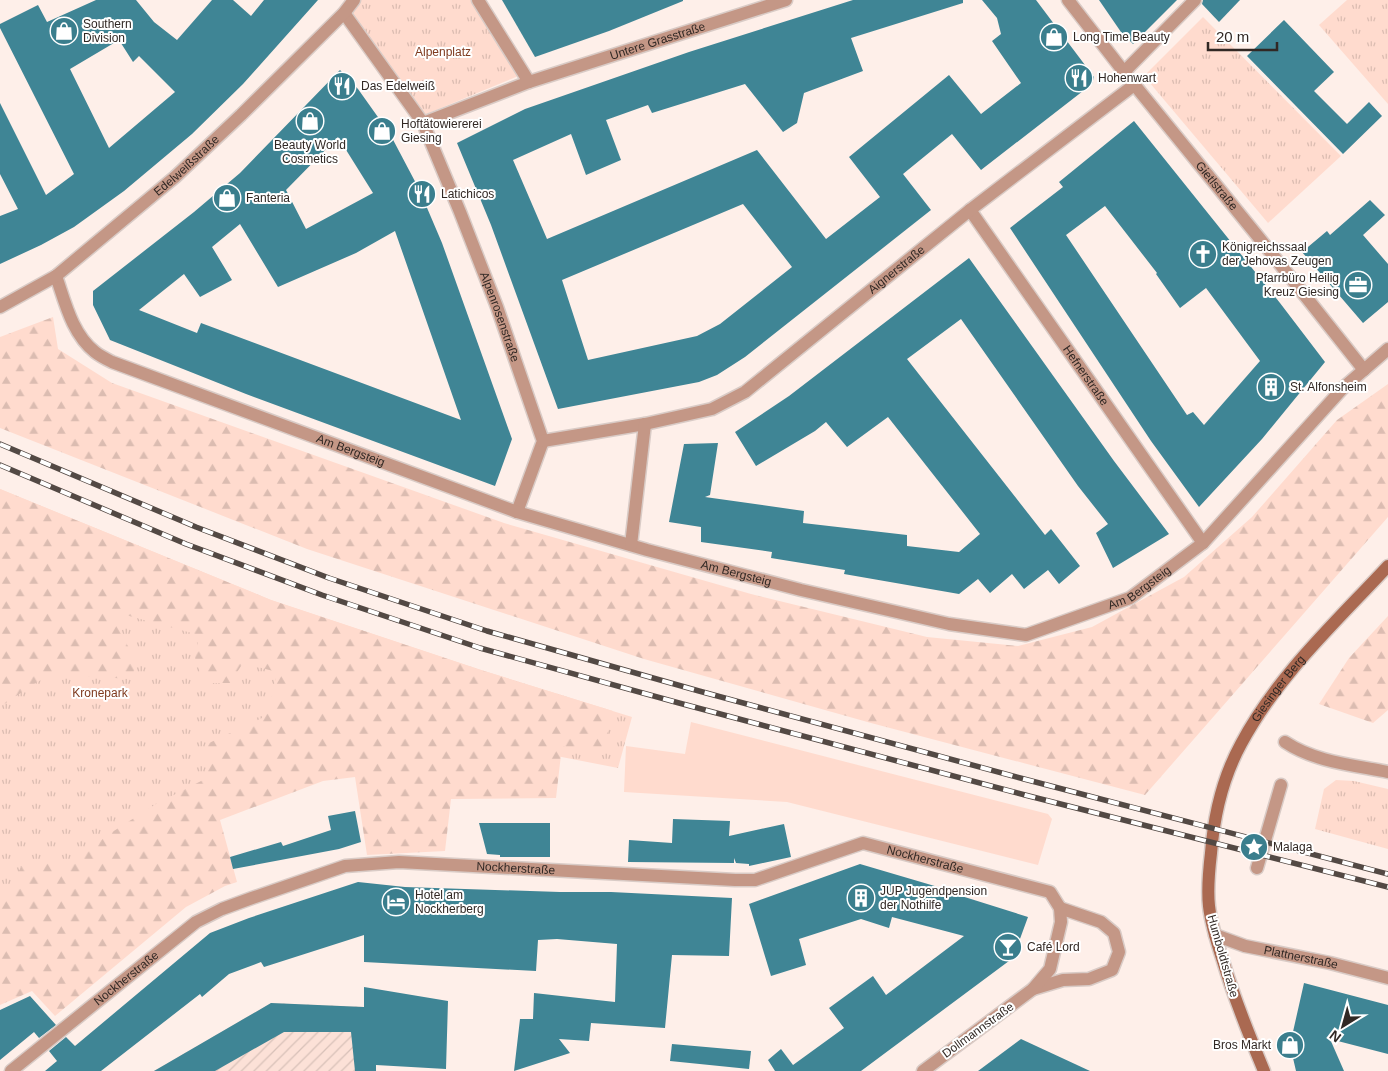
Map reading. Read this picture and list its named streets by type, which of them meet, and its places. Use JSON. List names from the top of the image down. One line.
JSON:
{"streets":{"main road":["Giesinger Berg","Humboldtstraße"],"street":["Untere Grasstraße","Edelweißstraße","Gietlstraße","Aignerstraße","Alpenrosenstraße","Hefnerstraße","Am Bergsteig","Nockherstraße","Plattnerstraße","Dollmannstraße"]},"crossings":[["Edelweißstraße","Am Bergsteig"],["Gietlstraße","Aignerstraße"],["Gietlstraße","Am Bergsteig"],["Aignerstraße","Alpenrosenstraße"],["Aignerstraße","Hefnerstraße"],["Hefnerstraße","Am Bergsteig"],["Giesinger Berg","Humboldtstraße"],["Nockherstraße","Dollmannstraße"],["Humboldtstraße","Plattnerstraße"]],"parks":["Alpenplatz","Kronepark"],"places":{"shop":["Southern Division","Long Time Beauty","Beauty World Cosmetics","Hoftätowiererei Giesing","Fanteria","Bros Markt"],"restaurant":["Hohenwart","Das Edelweiß","Latichicos"],"church":["Königreichssaal der Jehovas Zeugen"],"office":["Pfarrbüro Heilig Kreuz Giesing"],"building":["St. Alfonsheim","JUP Jugendpension der Nothilfe"],"place":["Malaga"],"hotel":["Hotel am Nockherberg"],"bar":["Café Lord"]},"scale_bar":"20 m","north":"bottom left"}
